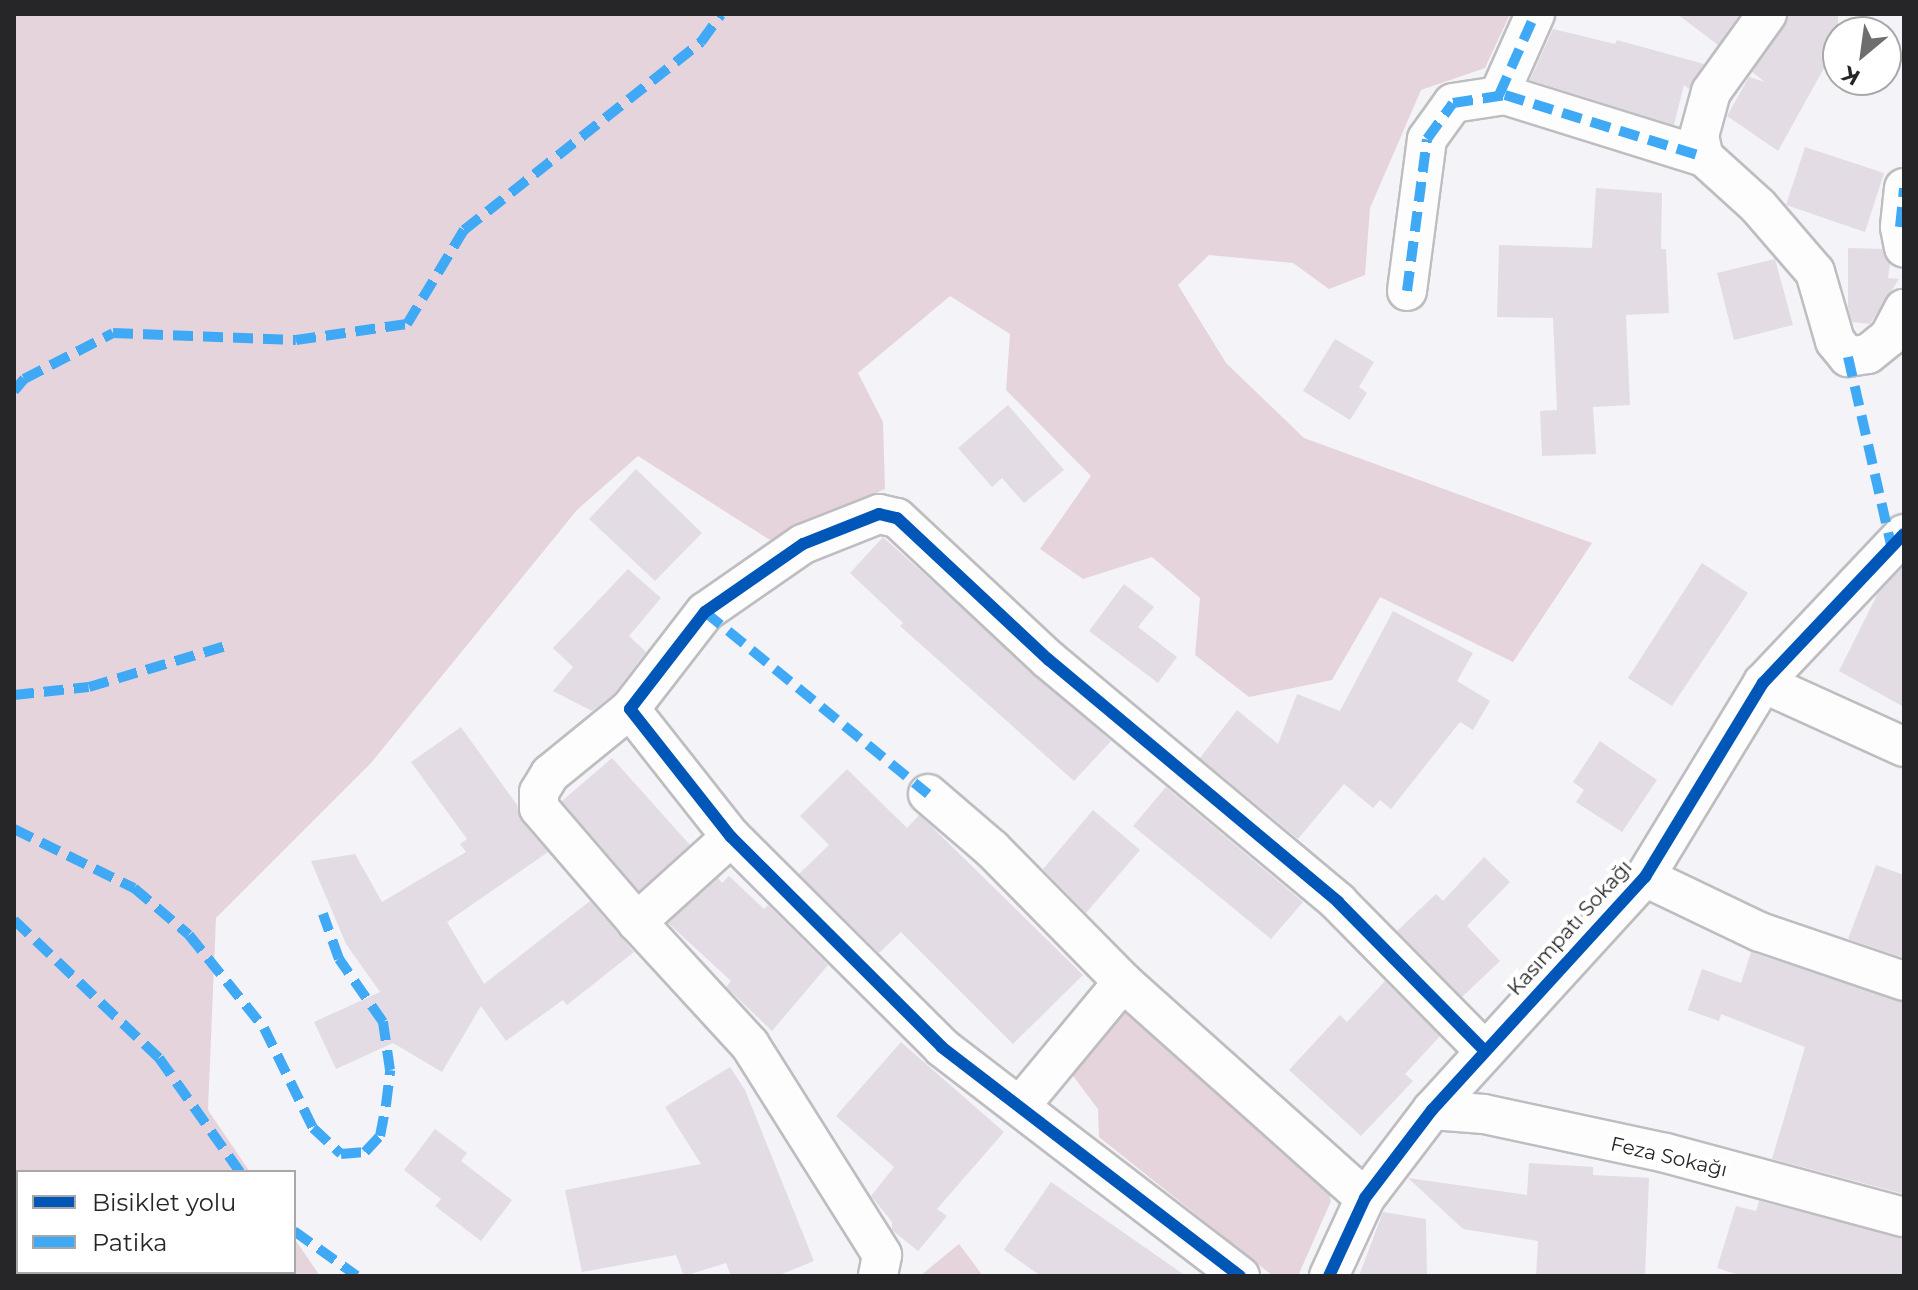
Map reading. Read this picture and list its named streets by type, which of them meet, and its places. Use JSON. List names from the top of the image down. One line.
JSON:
{"streets":{"street":["Kasımpatı Sokağı","Feza Sokağı"]},"crossings":[["Kasımpatı Sokağı","Feza Sokağı"]],"legend":["Bisiklet yolu","Patika"],"north":"bottom left"}
